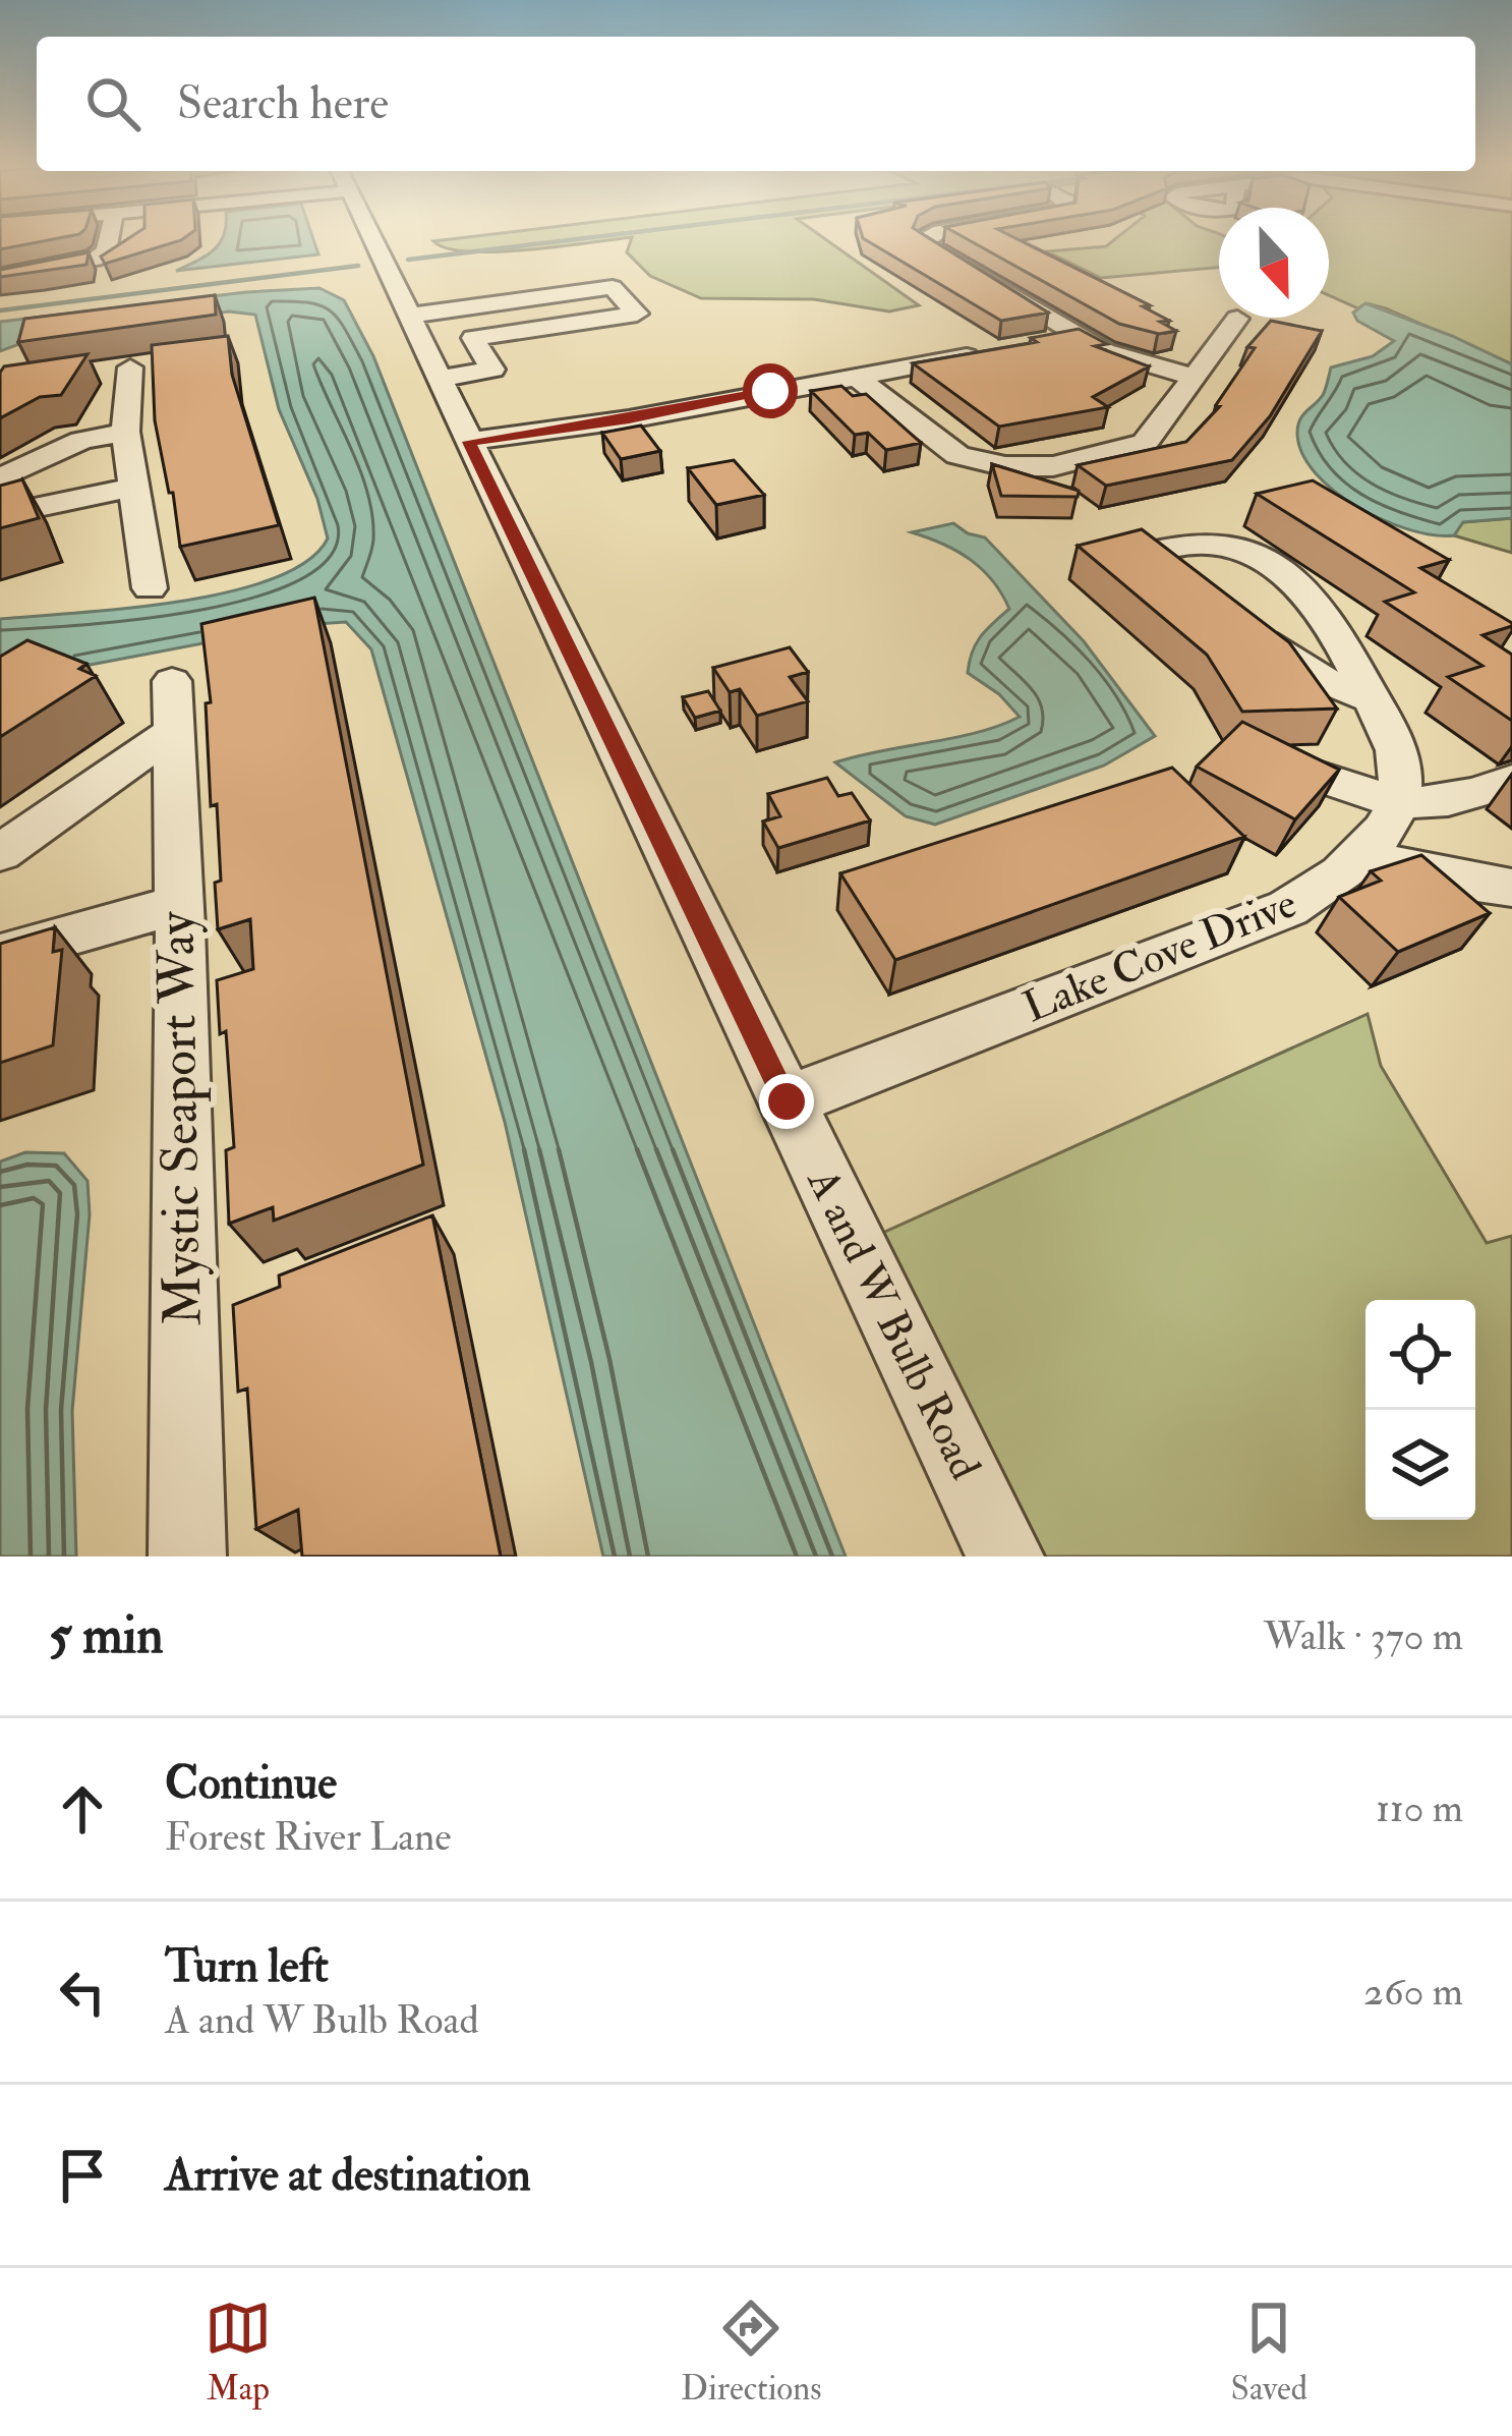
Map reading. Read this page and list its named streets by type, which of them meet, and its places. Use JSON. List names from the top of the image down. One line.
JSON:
{"streets":{"street":["Lake Cove Drive","Mystic Seaport Way","A and W Bulb Road"]},"crossings":[["Lake Cove Drive","A and W Bulb Road"]],"north":"bottom","page":{"search":"Search here","heading":["5 min","Walk · 370 m"],"list":[["Continue","Forest River Lane","110 m"],["Turn left","A and W Bulb Road","260 m"],"Arrive at destination"],"nav":["Map","Directions","Saved"]}}
